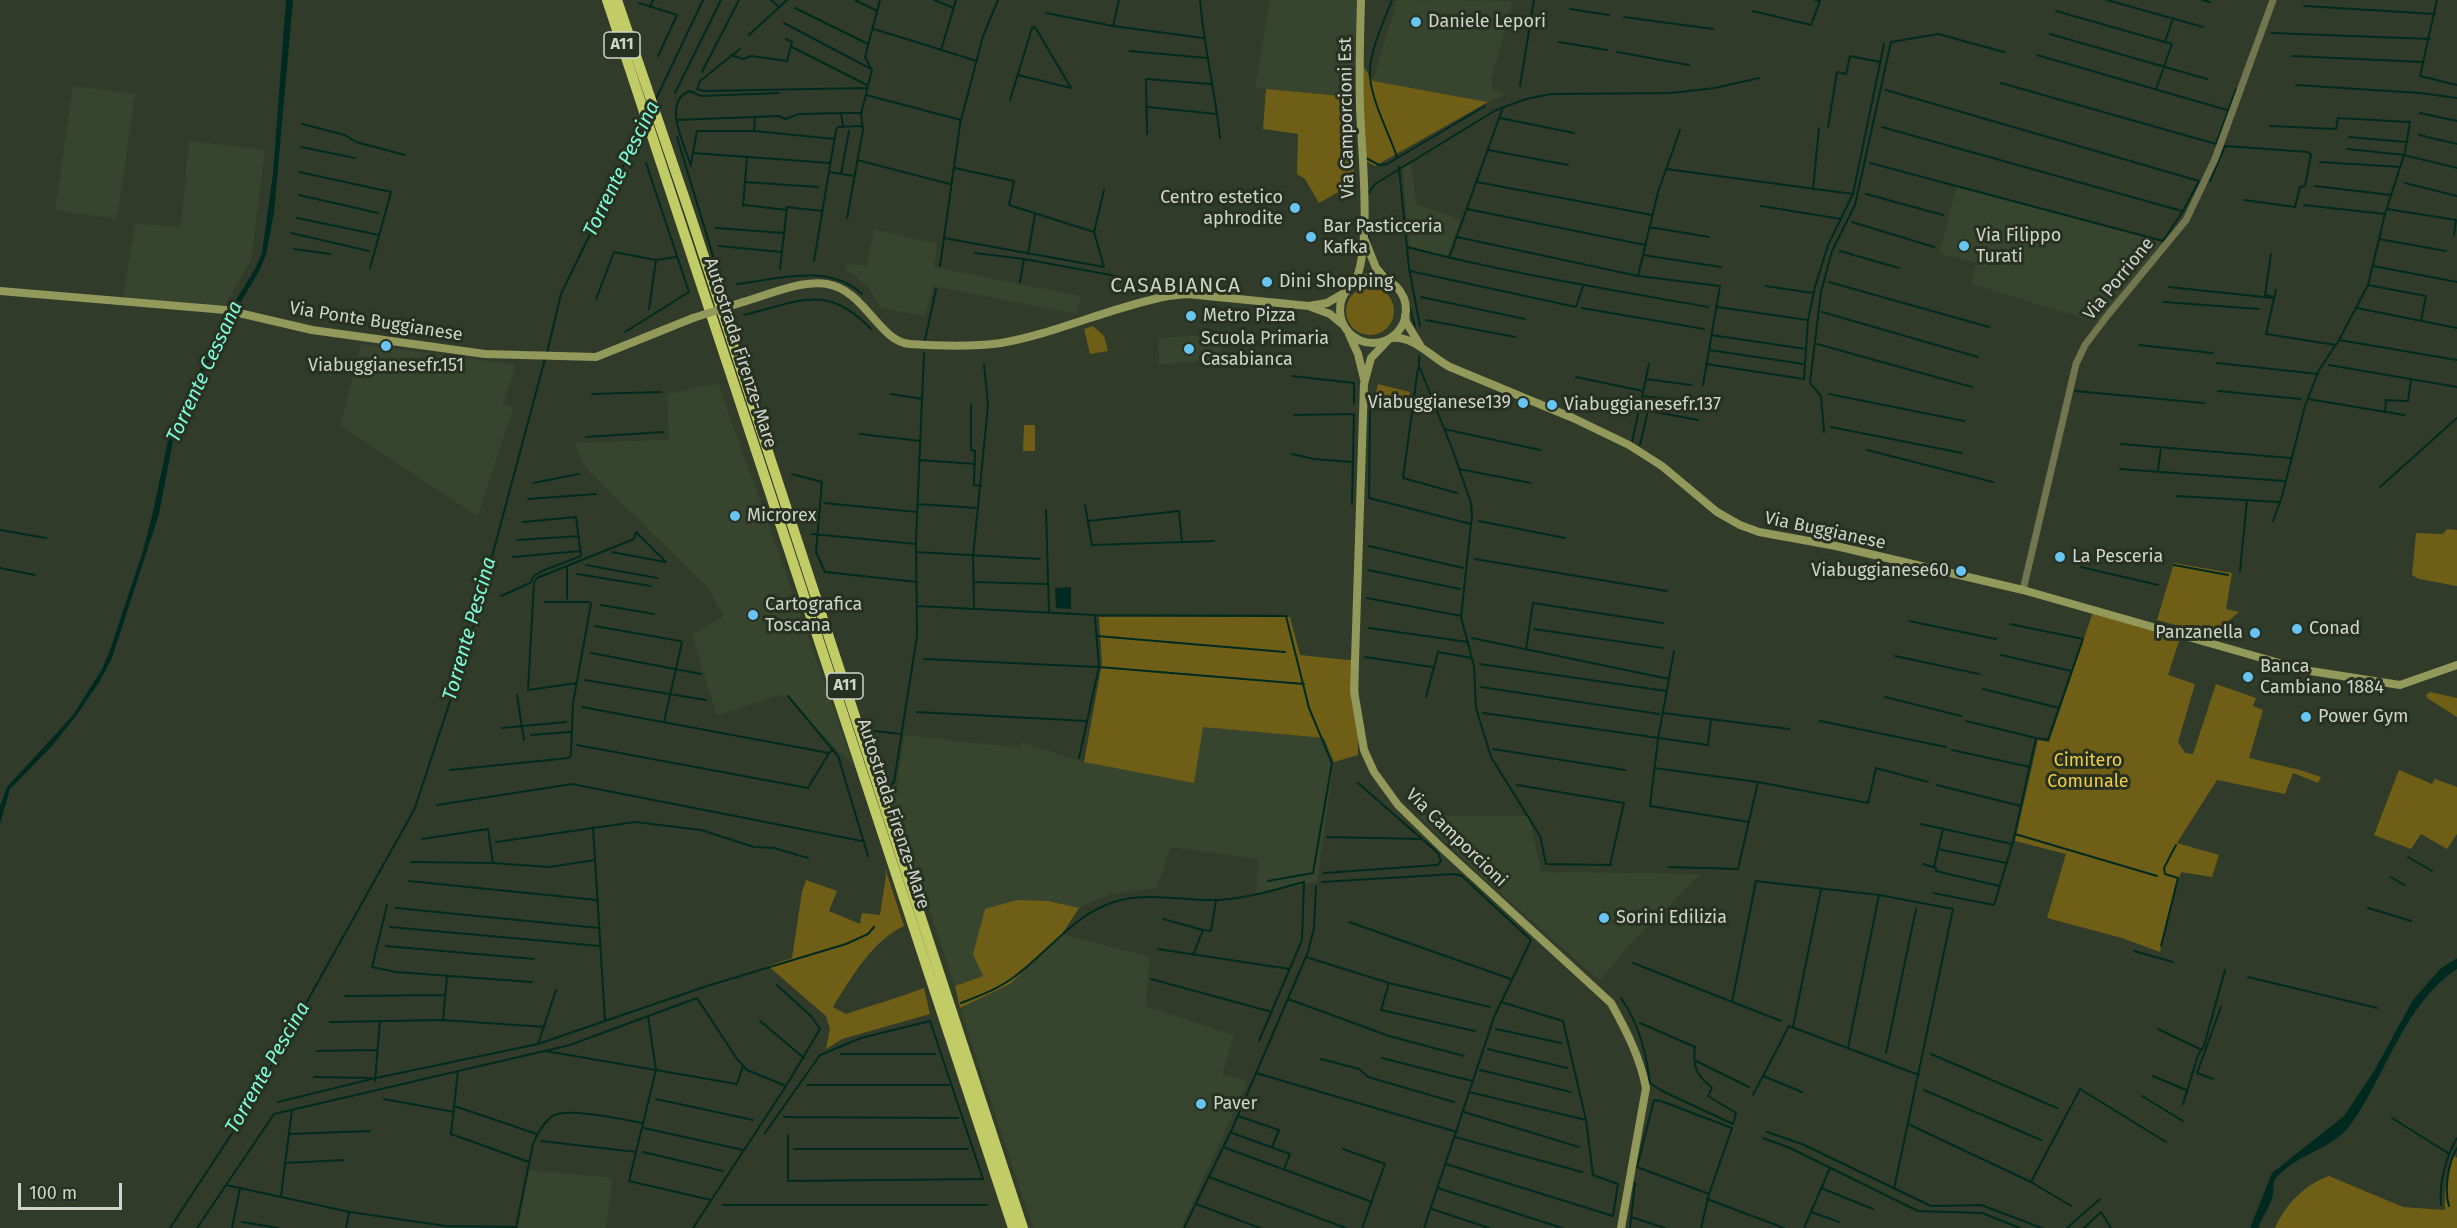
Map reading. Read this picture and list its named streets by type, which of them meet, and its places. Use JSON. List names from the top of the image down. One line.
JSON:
{"streets":{"highway":["A11","Autostrada Firenze-Mare"],"main road":["Via Camporcioni Est","Via Ponte Buggianese","Via Buggianese","Via Camporcioni"],"street":["Via Porrione"]},"crossings":[["Via Porrione","Via Buggianese"]],"districts":["CASABIANCA"],"water":["Torrente Pescina","Torrente Cessana"],"parks":["Cimitero Comunale"],"places":["Daniele Lepori","Centro estetico aphrodite","Bar Pasticceria Kafka","Via Filippo Turati","Dini Shopping","Metro Pizza","Viabuggianesefr.151","Scuola Primaria Casabianca","Viabuggianese139","Viabuggianesefr.137","Microrex","La Pesceria","Viabuggianese60","Cartografica Toscana","Conad","Panzanella","Banca Cambiano 1884","Power Gym","Sorini Edilizia","Paver"],"scale_bar":"100 m"}
